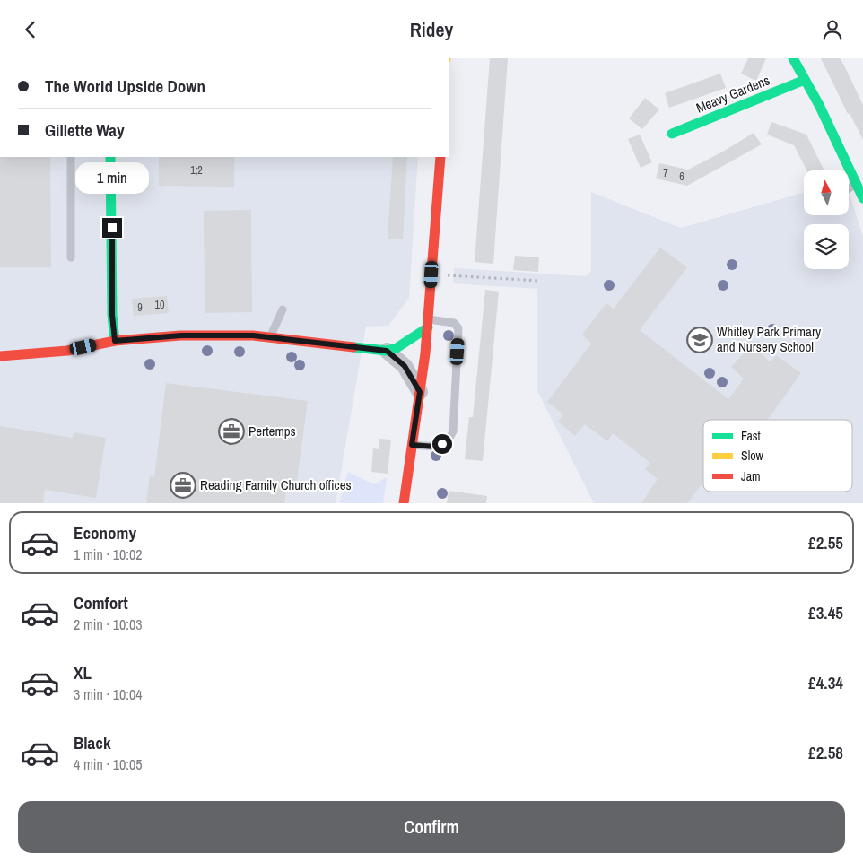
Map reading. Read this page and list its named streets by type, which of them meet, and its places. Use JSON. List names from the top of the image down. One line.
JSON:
{"streets":{"street":["Meavy Gardens"]},"places":{"school or university":["Whitley Park Primary and Nursery School"],"office":["Pertemps","Reading Family Church offices"]},"house_numbers":["1;2","7","6","10","9"],"legend":["Fast","Slow","Jam"],"north":"top","page":{"header":"Ridey","banner":["The World Upside Down","Gillette Way"],"bubble":"1 min","list":[{"name":"Economy","note":"1 min · 10:02","value":"£2.55"},{"name":"Comfort","note":"2 min · 10:03","value":"£3.45"},{"name":"XL","note":"3 min · 10:04","value":"£4.34"},{"name":"Black","note":"4 min · 10:05","value":"£2.58"}],"buttons":"Confirm"}}
